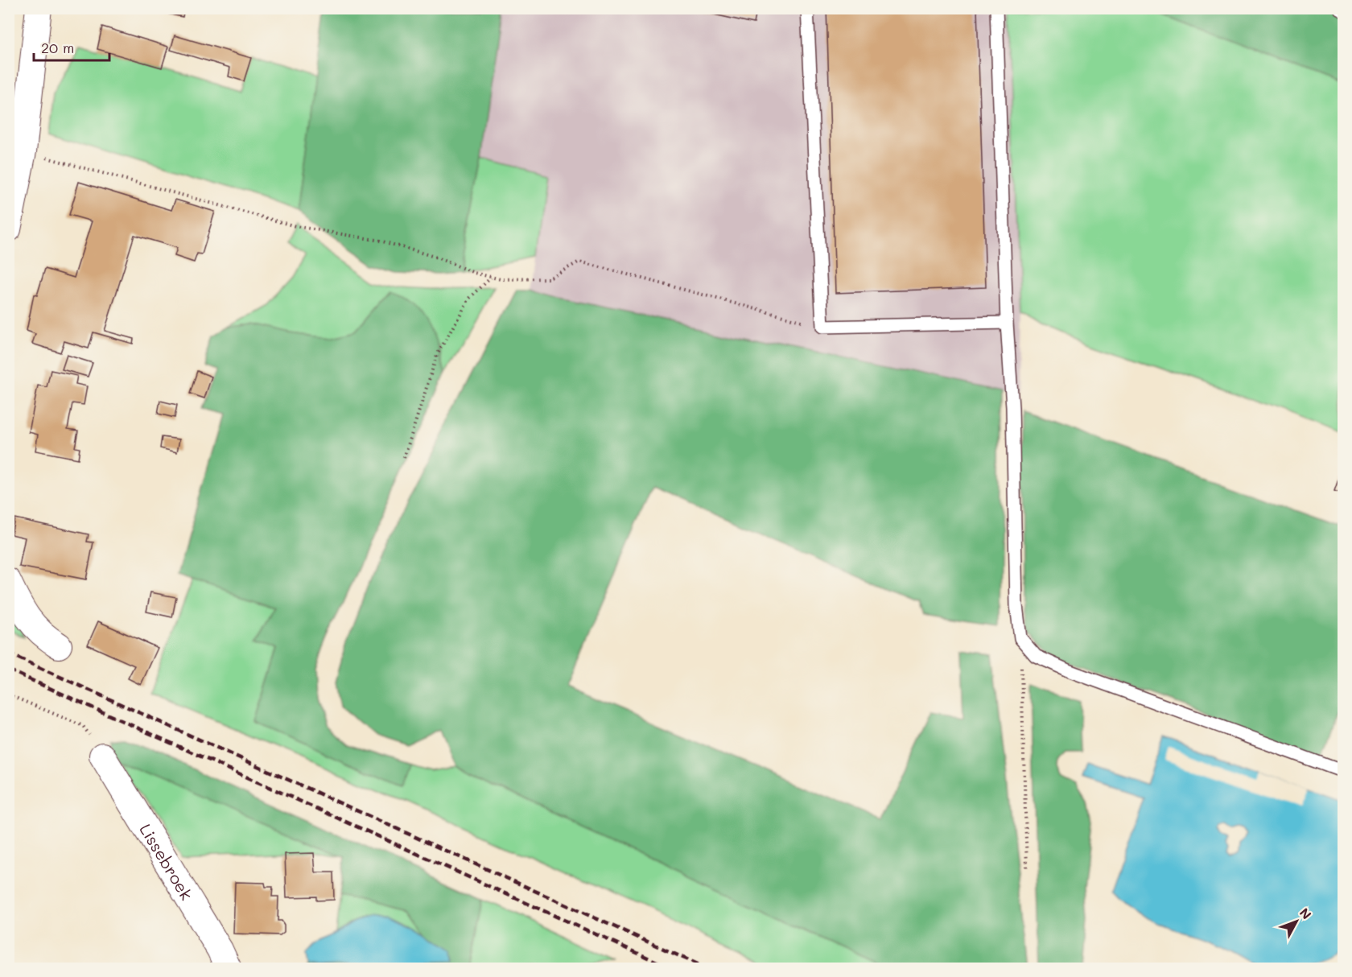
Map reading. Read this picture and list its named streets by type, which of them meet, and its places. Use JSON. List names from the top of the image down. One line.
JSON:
{"streets":{"street":["Lissebroek"]},"scale_bar":"20 m","north":"top right"}
